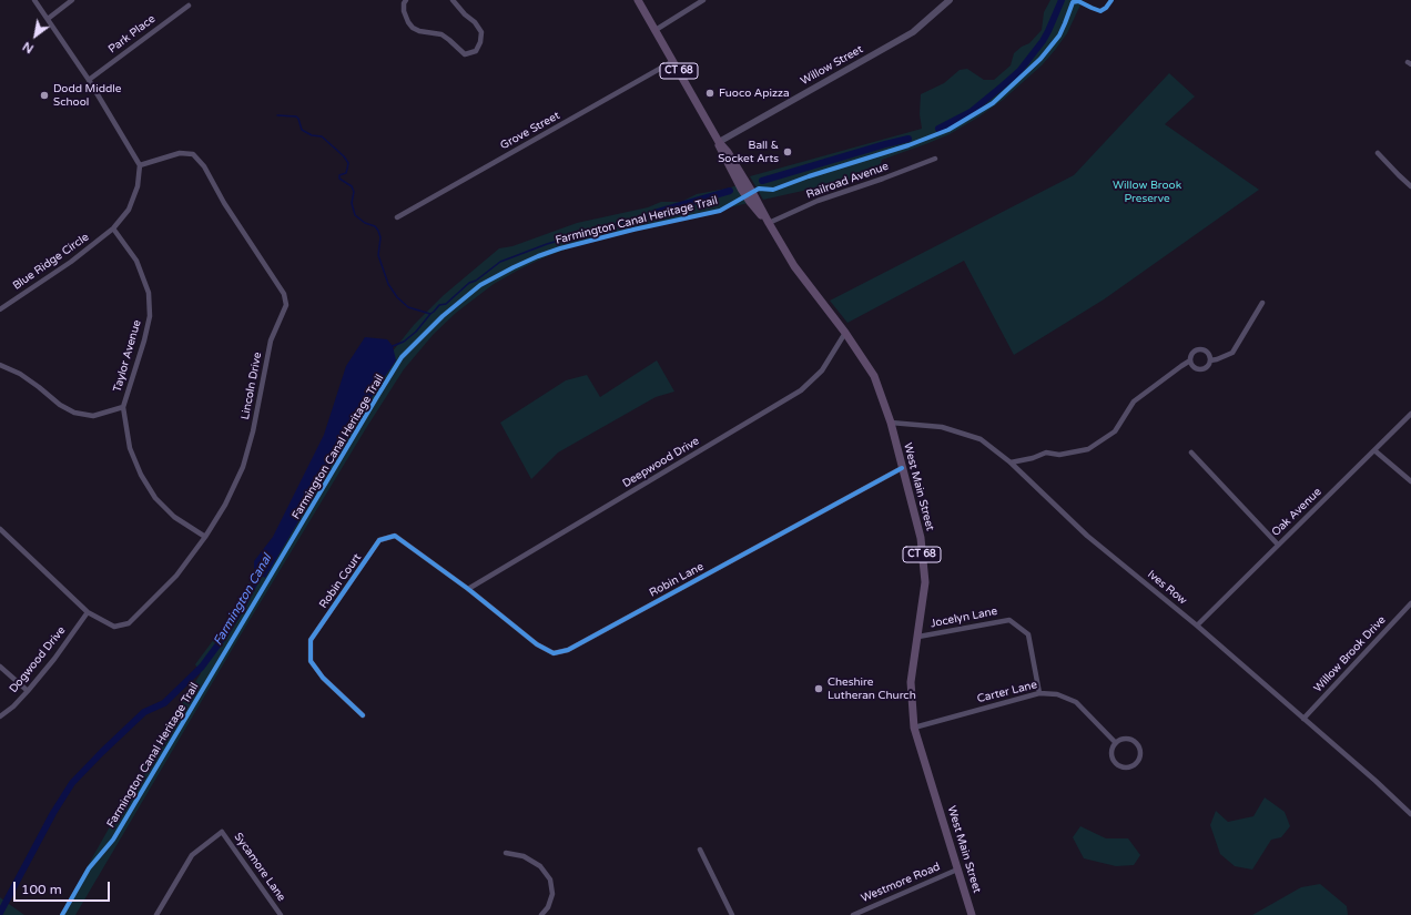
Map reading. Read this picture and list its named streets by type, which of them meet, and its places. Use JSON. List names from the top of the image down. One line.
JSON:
{"streets":{"main road":["CT 68","West Main Street"],"street":["Park Place","Willow Street","Grove Street","Railroad Avenue","Blue Ridge Circle","Taylor Avenue","Lincoln Drive","Deepwood Drive","Oak Avenue","Robin Lane","Robin Court","Ives Row","Jocelyn Lane","Willow Brook Drive","Dogwood Drive","Carter Lane","Sycamore Lane","Westmore Road"],"cycle path":["Farmington Canal Heritage Trail"]},"crossings":[["Willow Street","West Main Street"],["Grove Street","West Main Street"],["Railroad Avenue","West Main Street"],["Blue Ridge Circle","Taylor Avenue"],["Taylor Avenue","Lincoln Drive"],["Lincoln Drive","Dogwood Drive"],["Deepwood Drive","West Main Street"],["Deepwood Drive","Robin Lane"],["Deepwood Drive","Robin Court"],["West Main Street","Robin Lane"],["West Main Street","Ives Row"],["West Main Street","Jocelyn Lane"],["West Main Street","Carter Lane"],["West Main Street","Westmore Road"],["Oak Avenue","Ives Row"],["Robin Lane","Robin Court"],["Ives Row","Willow Brook Drive"],["Jocelyn Lane","Carter Lane"]],"water":["Farmington Canal"],"parks":["Willow Brook Preserve"],"places":["Fuoco Apizza","Dodd Middle School","Ball & Socket Arts","Cheshire Lutheran Church"],"scale_bar":"100 m","north":"bottom left"}
